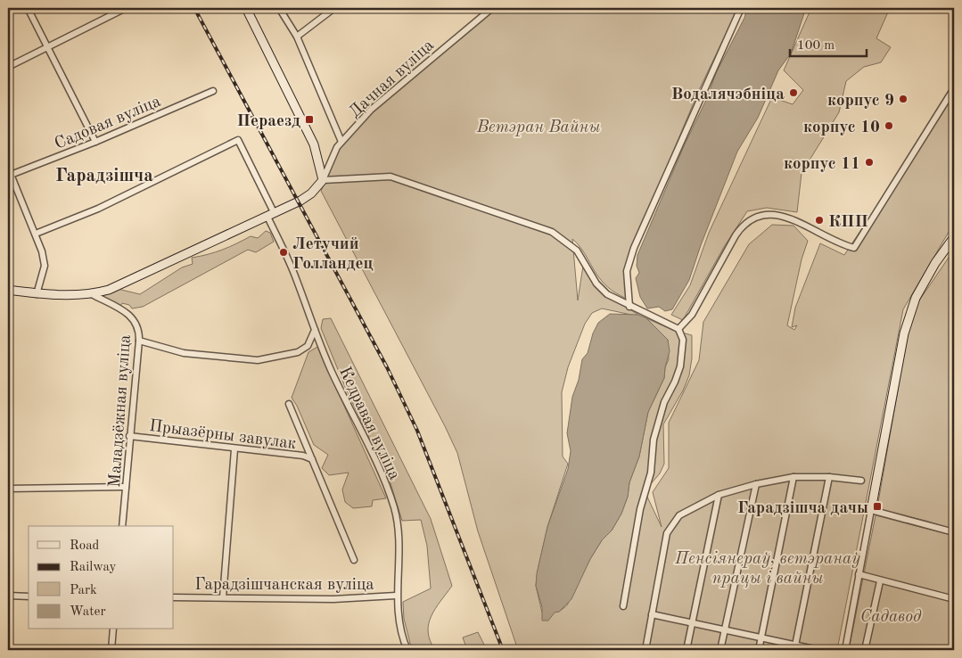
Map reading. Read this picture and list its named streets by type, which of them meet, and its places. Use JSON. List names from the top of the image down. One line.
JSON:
{"streets":{"street":["Дачная вуліца","Садовая вуліца","Маладзёжная вуліца","Кедравая вуліца","Прыазёрны завулак","Гарадзішчанская вуліца"]},"crossings":[["Маладзёжная вуліца","Прыазёрны завулак"],["Кедравая вуліца","Гарадзішчанская вуліца"]],"districts":["Гарадзішча"],"parks":["Ветэран Вайны","Пенсіянераў, ветэранаў працы і вайны","Садавод"],"places":{"other":["Водалячэбніца","корпус 9","корпус 10","корпус 11","КПП","Летучий Голландец"],"transit":["Пераезд","Гарадзішча дачы"]},"legend":["Road","Railway","Park","Water"],"scale_bar":"100 m"}
